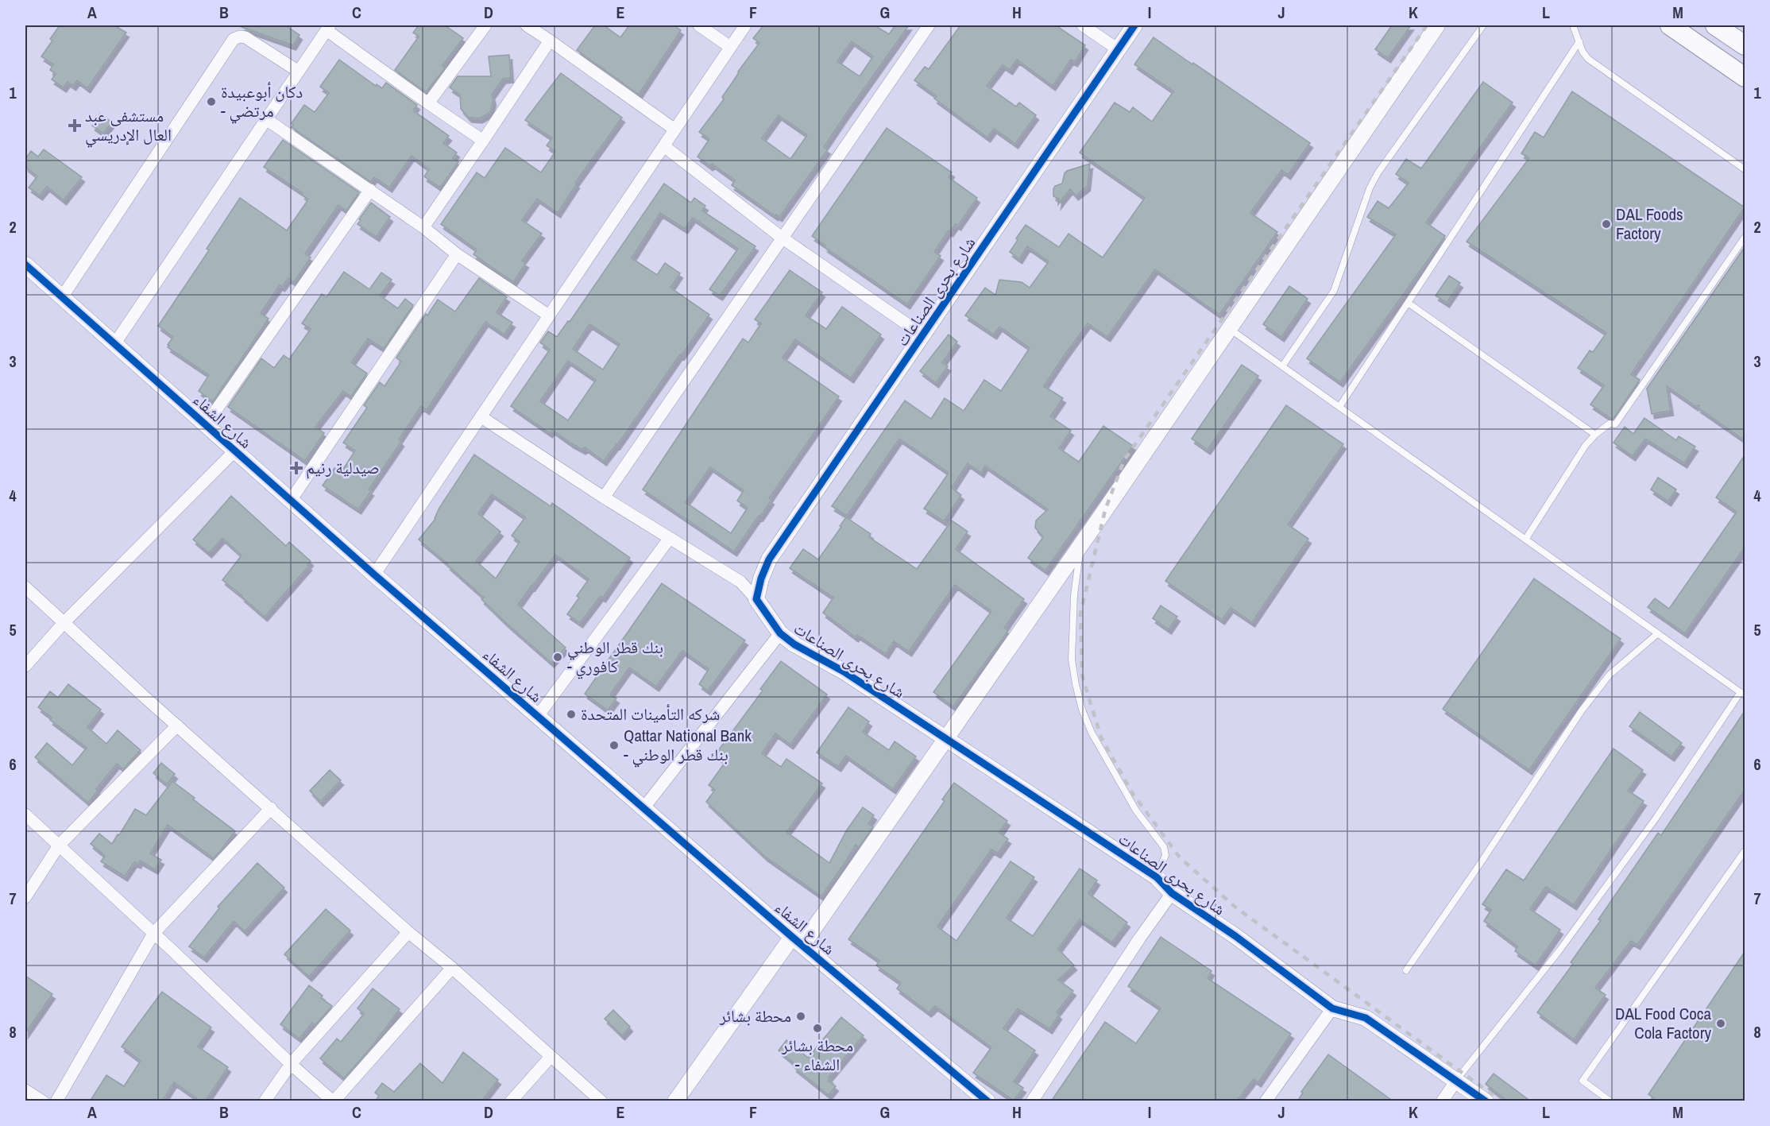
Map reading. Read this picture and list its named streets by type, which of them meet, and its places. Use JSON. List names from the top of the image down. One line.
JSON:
{"streets":{"street":["شارع بحرى الصناعات","شارع الشفاء"]},"places":{"other":["دكان أبوعبيدة - مرتضي","DAL Foods Factory","بنك قطر الوطني - كافوري","شركه التأمينات المتحدة","Qattar National Bank - بنك قطر الوطني","محطة بشائر","DAL Food Coca Cola Factory","محطة بشائر - الشفاء"],"health":["مستشفى عبد العال الإدريسي","صيدلية رنيم"]},"grid":{"columns":["A","B","C","D","E","F","G","H","I","J","K","L","M"],"rows":["1","2","3","4","5","6","7","8"]}}
